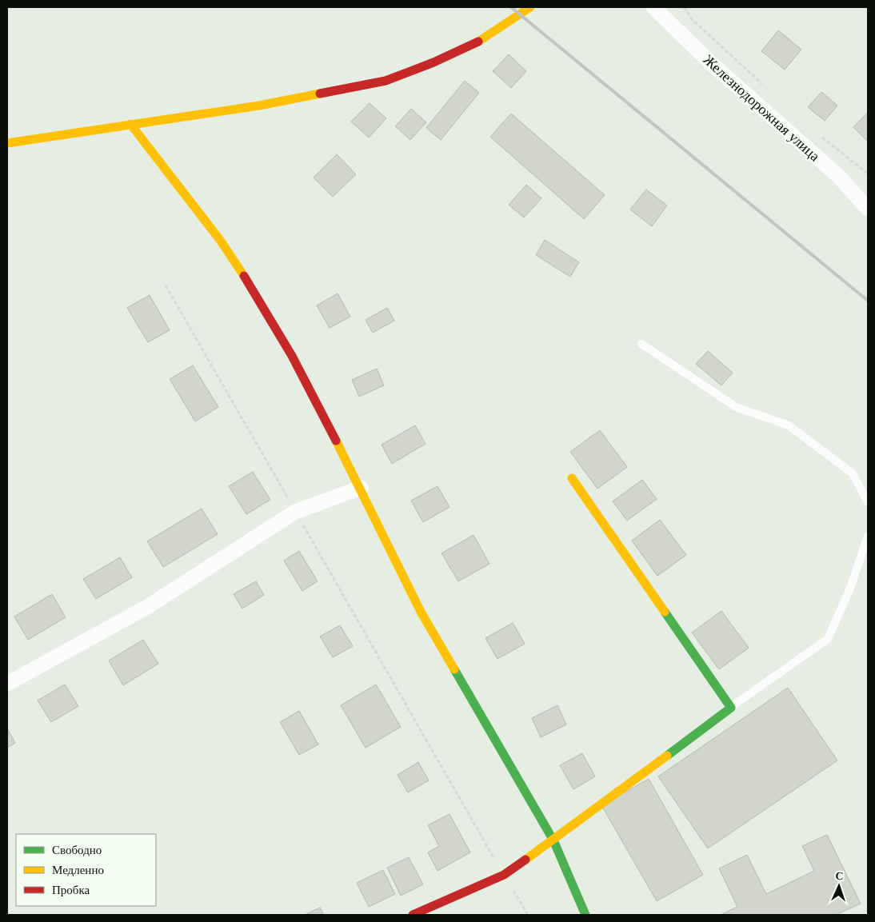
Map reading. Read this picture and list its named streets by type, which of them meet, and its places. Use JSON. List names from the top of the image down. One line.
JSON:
{"streets":{"street":["Железнодорожная улица"]},"legend":["Свободно","Медленно","Пробка"],"north":"top"}
